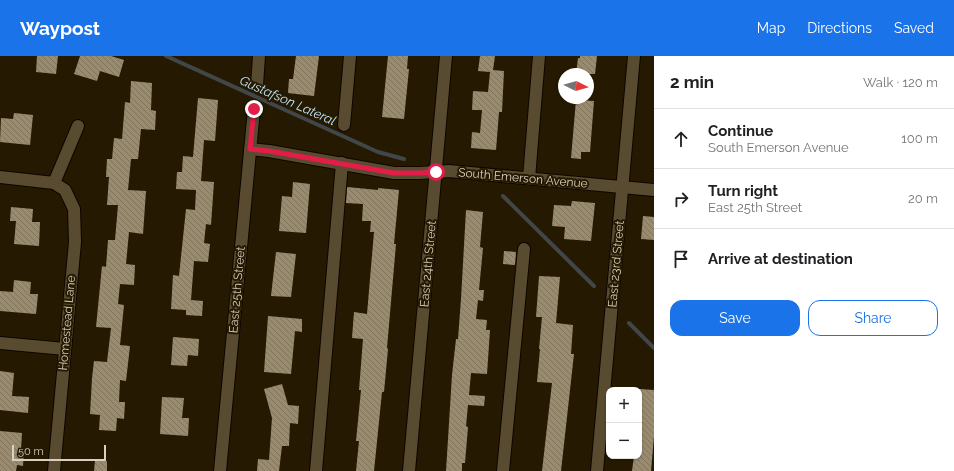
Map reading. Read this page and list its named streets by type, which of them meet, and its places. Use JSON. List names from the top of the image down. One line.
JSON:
{"streets":{"street":["South Emerson Avenue","East 24th Street","East 23rd Street","East 25th Street","Homestead Lane"]},"crossings":[["South Emerson Avenue","East 24th Street"],["South Emerson Avenue","East 23rd Street"],["South Emerson Avenue","East 25th Street"]],"water":["Gustafson Lateral"],"scale_bar":"50 m","north":"right","page":{"header":"Waypost","nav":["Map","Directions","Saved"],"heading":["2 min","Walk · 120 m"],"list":[["Continue","South Emerson Avenue","100 m"],["Turn right","East 25th Street","20 m"],"Arrive at destination"],"buttons":["Save","Share"],"map_buttons":["+","−"],"scale":"50 m"}}
